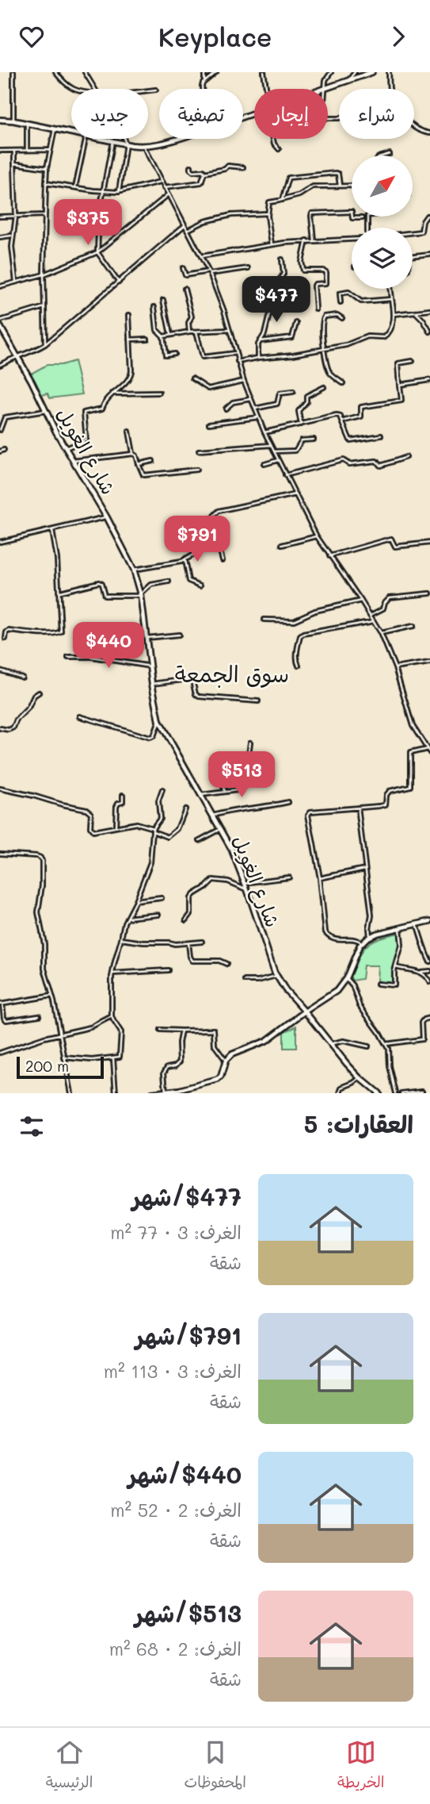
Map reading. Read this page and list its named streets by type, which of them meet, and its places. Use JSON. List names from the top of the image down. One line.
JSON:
{"streets":{"street":["شارع الغويل"]},"districts":["سوق الجمعة"],"scale_bar":"200 m","north":"top right","page":{"header":"Keyplace","chip":["شراء","إيجار","تصفية","جديد"],"price":["$375","$477","$791","$440","$513"],"scale":"200 m","heading":"العقارات: 5","list":[{"name":"$477/شهر","note":"الغرف: 3 · 77 m² · شقة"},{"name":"$791/شهر","note":"الغرف: 3 · 113 m² · شقة"},{"name":"$440/شهر","note":"الغرف: 2 · 52 m² · شقة"},{"name":"$513/شهر","note":"الغرف: 2 · 68 m² · شقة"}],"tabs":["الخريطة","المحفوظات","الرئيسية"]}}
